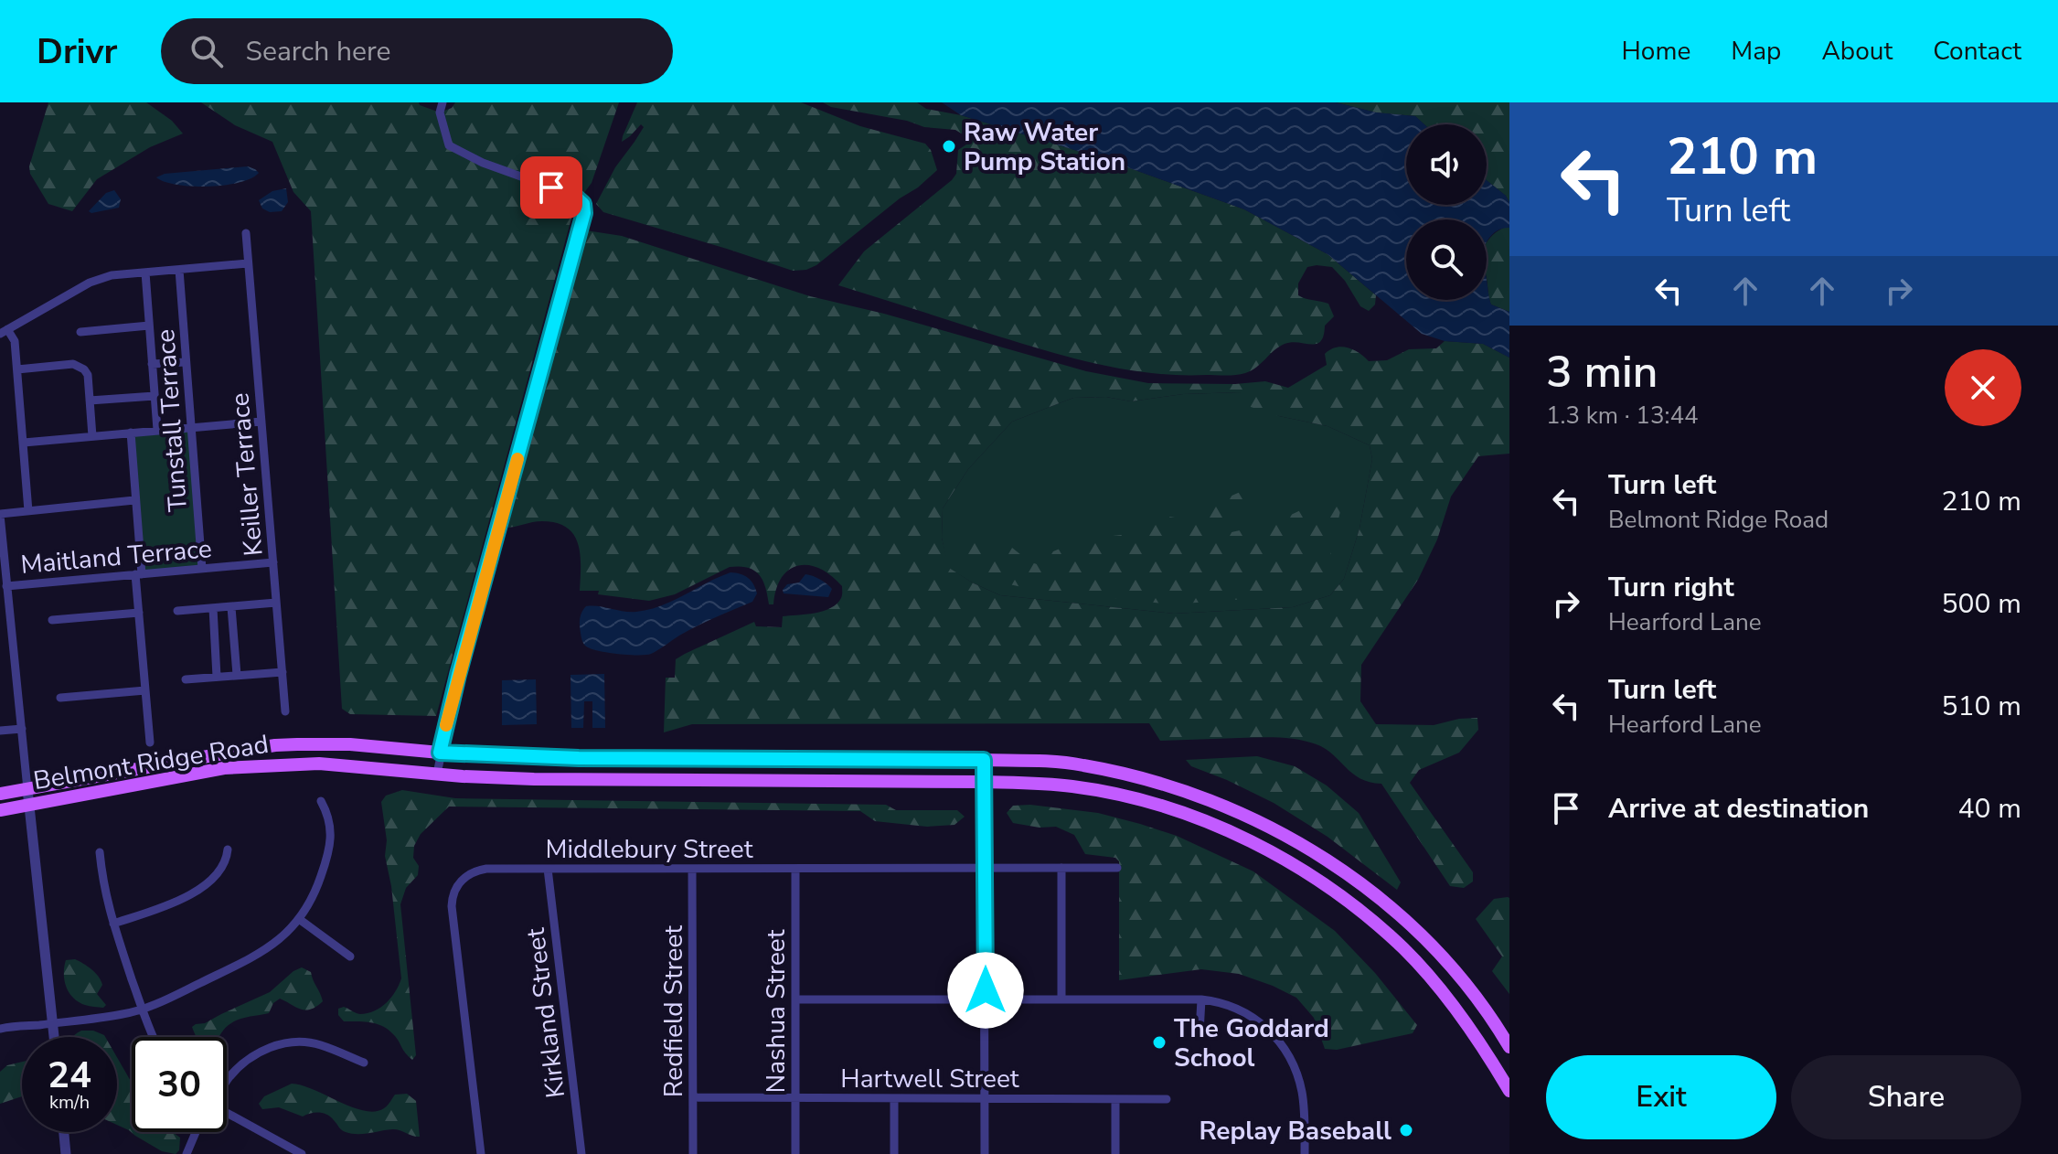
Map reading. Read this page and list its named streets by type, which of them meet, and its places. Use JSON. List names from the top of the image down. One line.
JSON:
{"streets":{"main road":["Belmont Ridge Road"],"street":["Tunstall Terrace","Keiller Terrace","Maitland Terrace","Middlebury Street","Redfield Street","Nashua Street","Kirkland Street","Hartwell Street"]},"crossings":[["Tunstall Terrace","Maitland Terrace"],["Keiller Terrace","Maitland Terrace"],["Middlebury Street","Redfield Street"],["Middlebury Street","Nashua Street"],["Middlebury Street","Kirkland Street"],["Redfield Street","Hartwell Street"],["Nashua Street","Hartwell Street"]],"places":["Raw Water Pump Station","The Goddard School","Replay Baseball"],"page":{"header":"Drivr","search":"Search here","nav":["Home","Map","About","Contact"],"turn":["210 m","Turn left"],"heading":["3 min","1.3 km · 13:44"],"list":[{"name":"Turn left","note":"Belmont Ridge Road","value":"210 m"},{"name":"Turn right","note":"Hearford Lane","value":"500 m"},{"name":"Turn left","note":"Hearford Lane","value":"510 m"},{"name":"Arrive at destination","value":"40 m"}],"speed":"24 km/h","limit":"30","buttons":["Exit","Share"]}}
